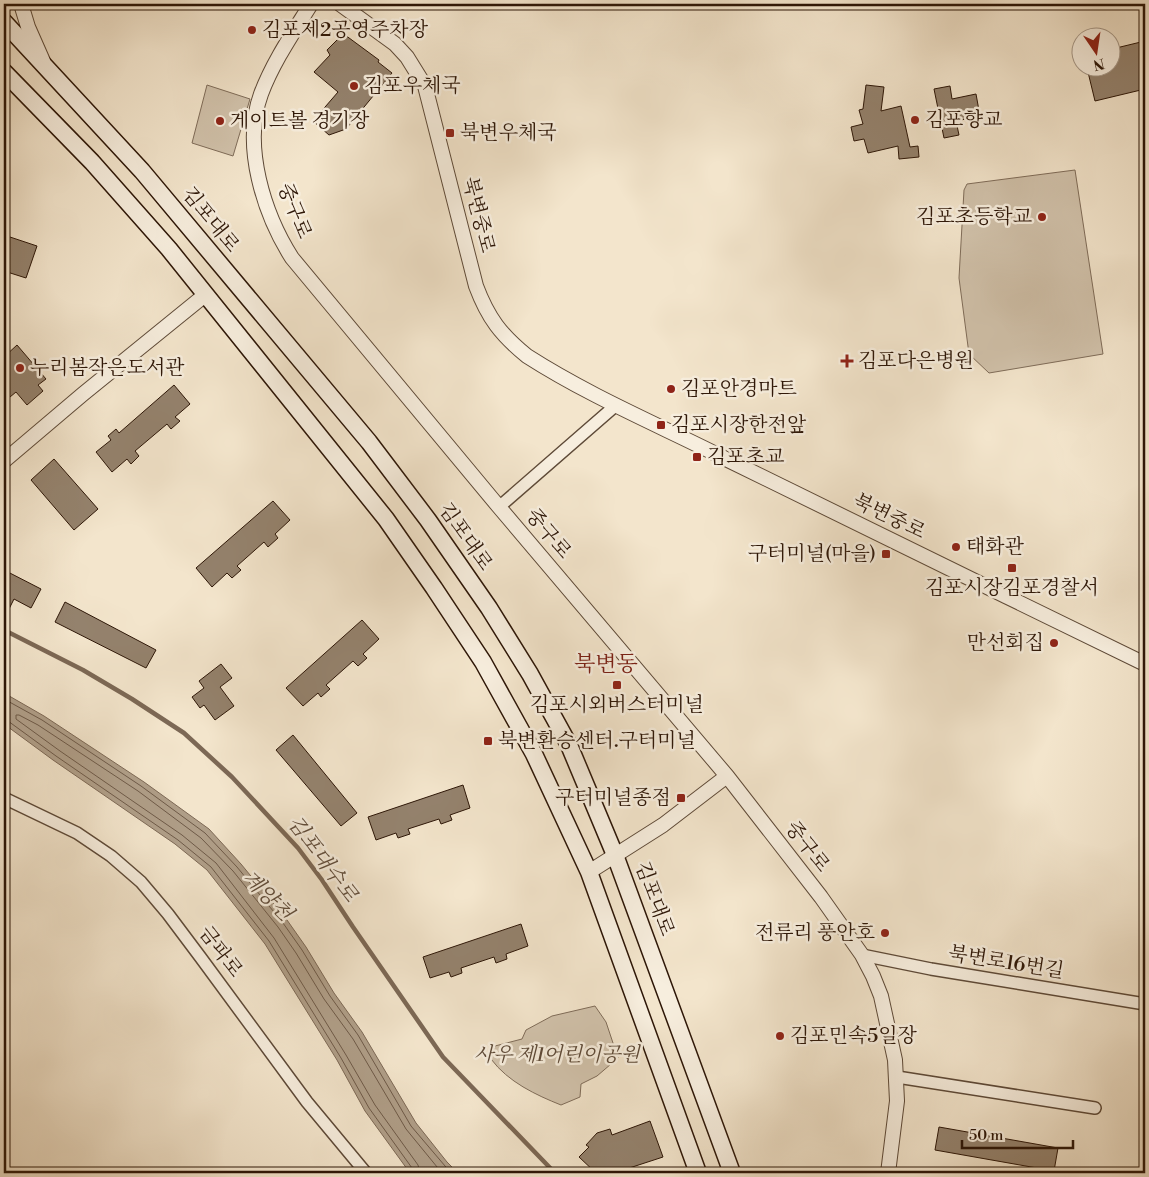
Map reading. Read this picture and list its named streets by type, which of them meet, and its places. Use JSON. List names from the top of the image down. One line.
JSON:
{"streets":{"main road":["김포대로"],"street":["중구로","북변중로","금파로","북변로16번길"]},"crossings":[["중구로","북변로16번길"]],"districts":["북변동"],"water":["김포대수로","계양천"],"parks":["사우 제1어린이공원"],"places":{"other":["김포제2공영주차장","김포우체국","김포향교","게이트볼 경기장","김포초등학교","누리봄작은도서관","김포안경마트","태화관","만선회집","전류리 풍안호","김포민속5일장"],"transit":["북변우체국","김포시장한전앞","김포초교","구터미널(마을)","김포시장김포경찰서","김포시외버스터미널","북변환승센터.구터미널","구터미널종점"],"health":["김포다은병원"]},"scale_bar":"50 m","north":"bottom"}
